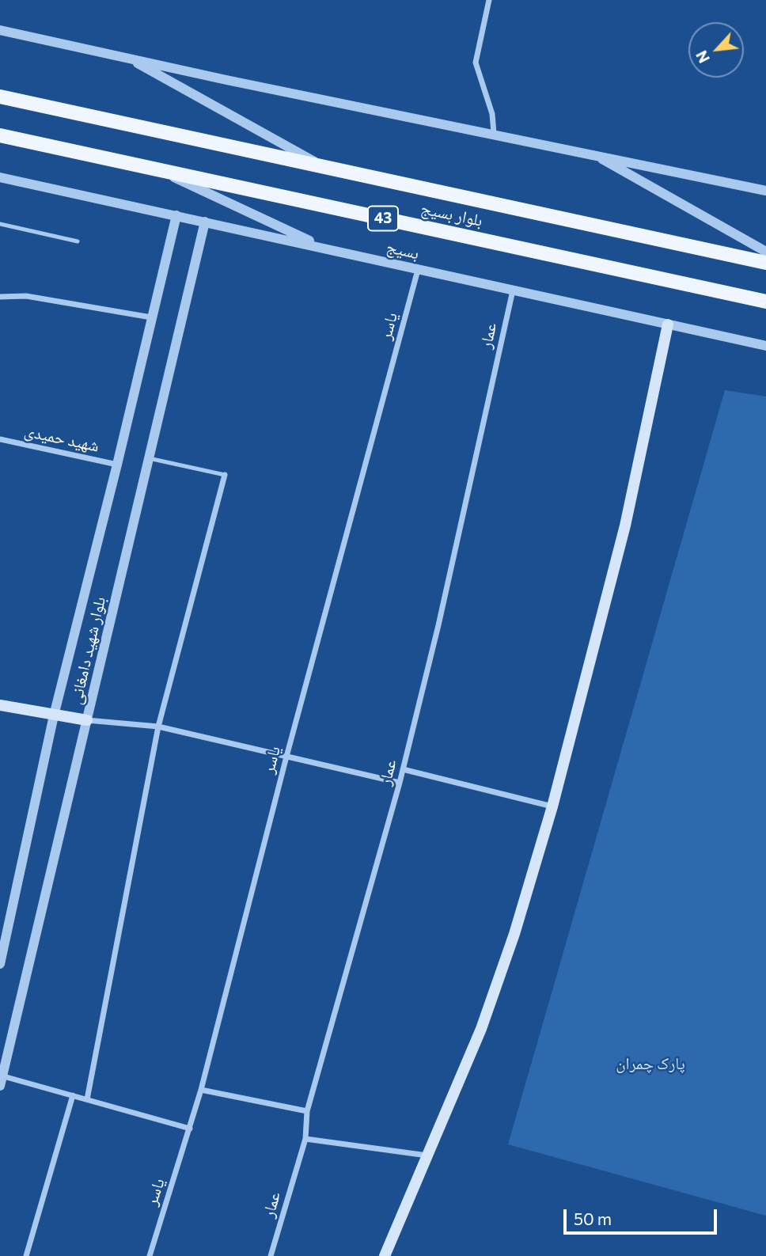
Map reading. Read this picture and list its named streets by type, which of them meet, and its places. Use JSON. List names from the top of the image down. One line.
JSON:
{"streets":{"main road":["بلوار بسیج","43"],"street":["بسیج","یاسر","عمار","شهید حمیدی","بلوار شهید دامغانی"]},"crossings":[["بسیج","یاسر"],["بسیج","عمار"],["بسیج","بلوار شهید دامغانی"],["شهید حمیدی","بلوار شهید دامغانی"]],"parks":["پارک چمران"],"scale_bar":"50 m","north":"bottom left"}
